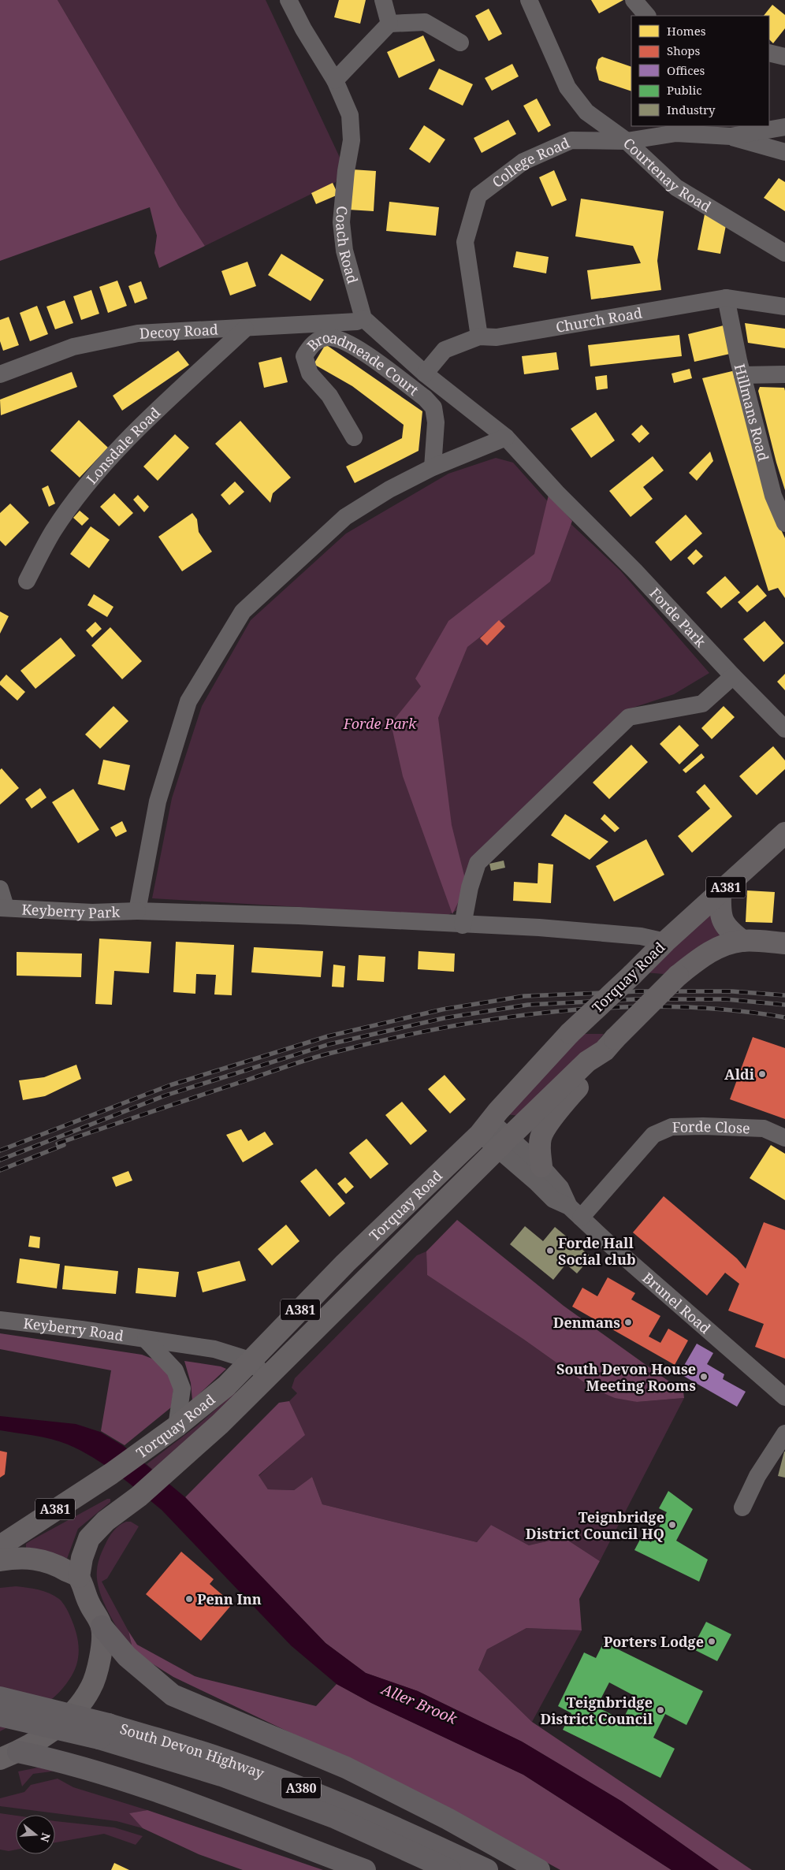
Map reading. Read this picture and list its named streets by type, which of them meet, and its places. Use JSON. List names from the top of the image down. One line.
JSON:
{"streets":{"highway":["South Devon Highway","A380"],"main road":["A381","Torquay Road"],"street":["College Road","Courtenay Road","Coach Road","Church Road","Decoy Road","Broadmeade Court","Hillmans Road","Lonsdale Road","Forde Park","Keyberry Park","Forde Close","Brunel Road","Keyberry Road"]},"crossings":[["College Road","Courtenay Road"],["College Road","Church Road"],["Coach Road","Decoy Road"],["Church Road","Hillmans Road"],["Decoy Road","Lonsdale Road"],["A381","Torquay Road"],["A381","Brunel Road"],["Torquay Road","Brunel Road"],["Torquay Road","Keyberry Road"],["Forde Close","Brunel Road"]],"water":["Aller Brook"],"parks":["Forde Park"],"places":["Aldi","Forde Hall Social club","Denmans","South Devon House Meeting Rooms","Teignbridge District Council HQ","Penn Inn","Porters Lodge","Teignbridge District Council"],"legend":["Homes","Shops","Offices","Public","Industry"],"north":"right"}
